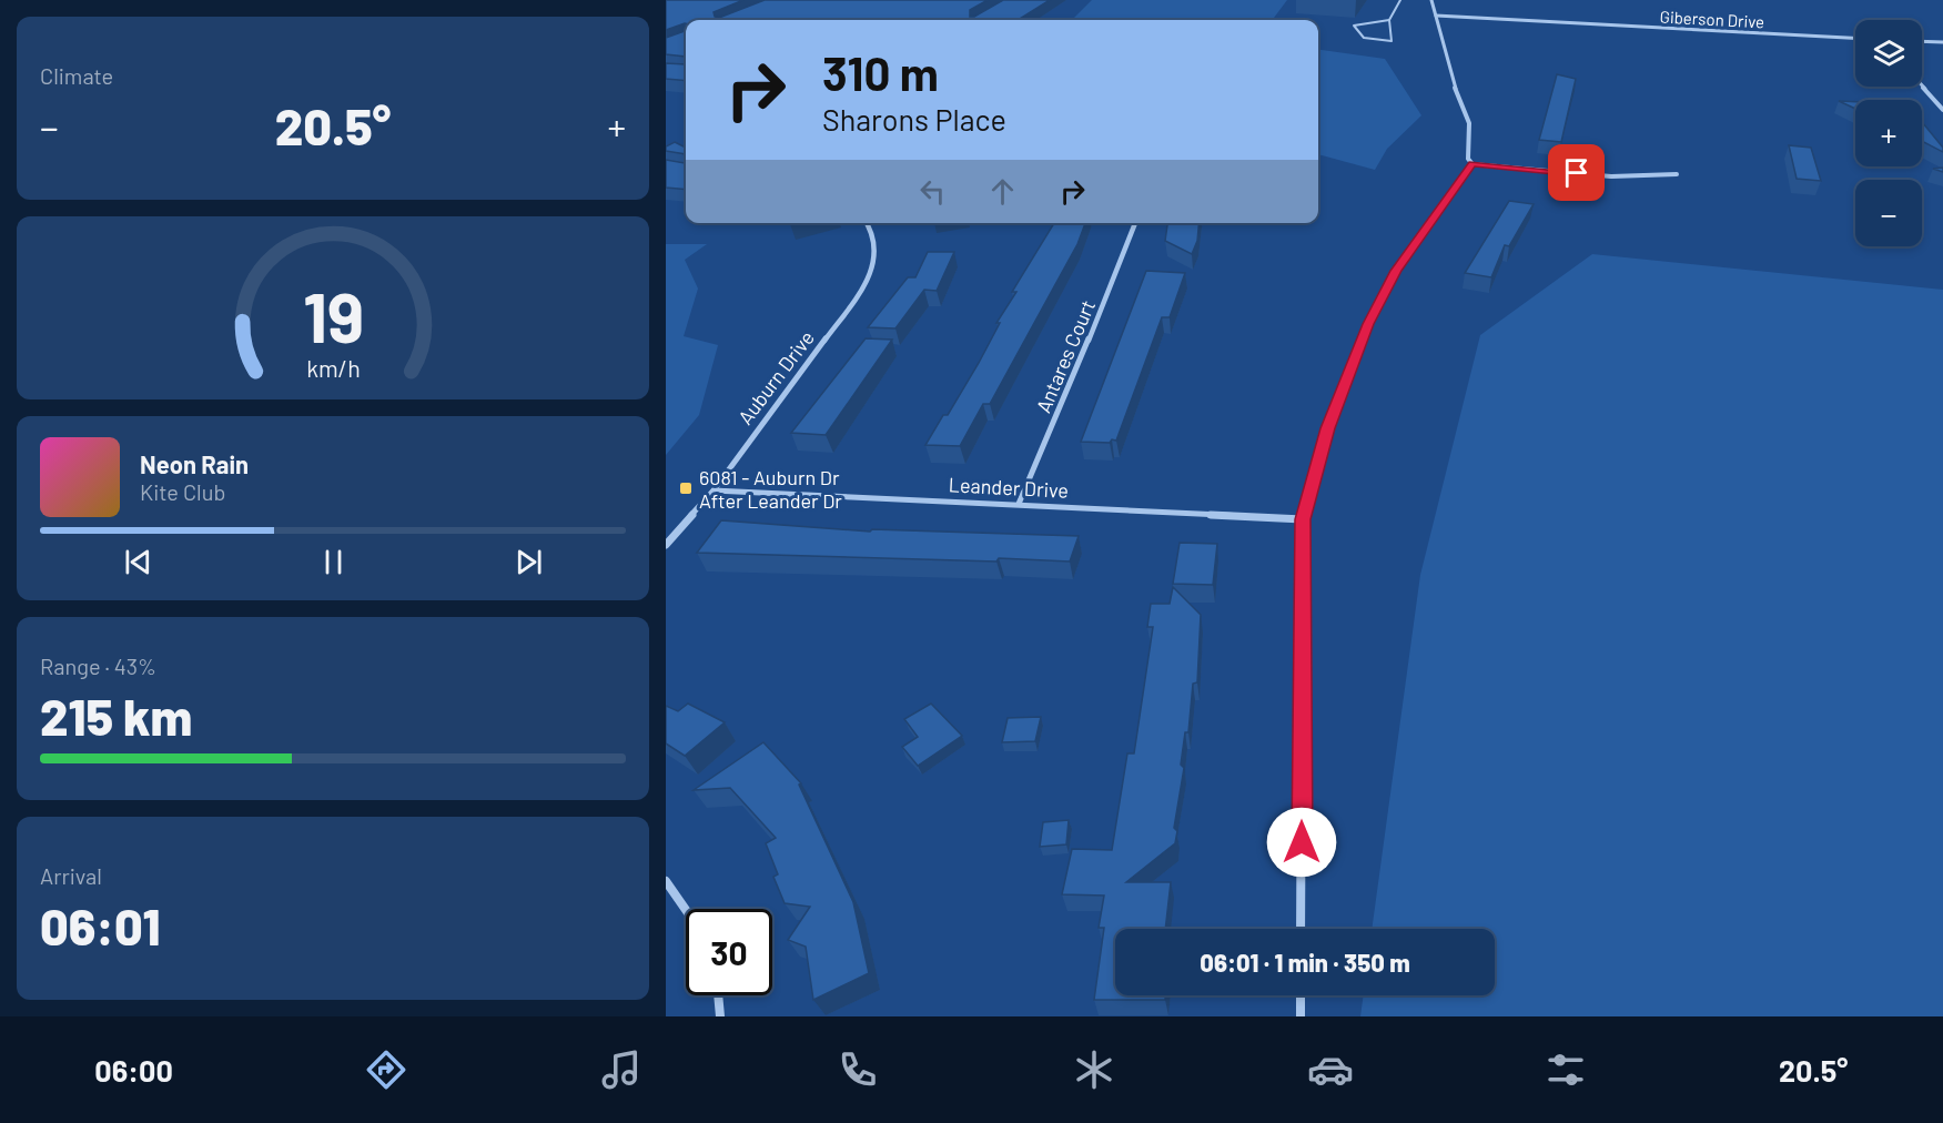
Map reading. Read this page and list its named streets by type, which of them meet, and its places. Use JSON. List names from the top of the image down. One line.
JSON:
{"streets":{"street":["Giberson Drive","Antares Court","Auburn Drive","Leander Drive"]},"crossings":[["Antares Court","Leander Drive"],["Auburn Drive","Leander Drive"]],"places":{"transit":["6081 - Auburn Dr After Leander Dr"]},"page":{"tile":["Climate",["Range · 43%","215 km"],["Arrival","06:01"]],"map_buttons":["+","−"],"turn":["310 m","Sharons Place"],"heat":["−","20.5°","+"],"song":["Neon Rain","Kite Club"],"limit":"30","trip":"06:01 · 1 min · 350 m","tabs":["06:00","20.5°"],"gauge":["19","km/h"]}}
